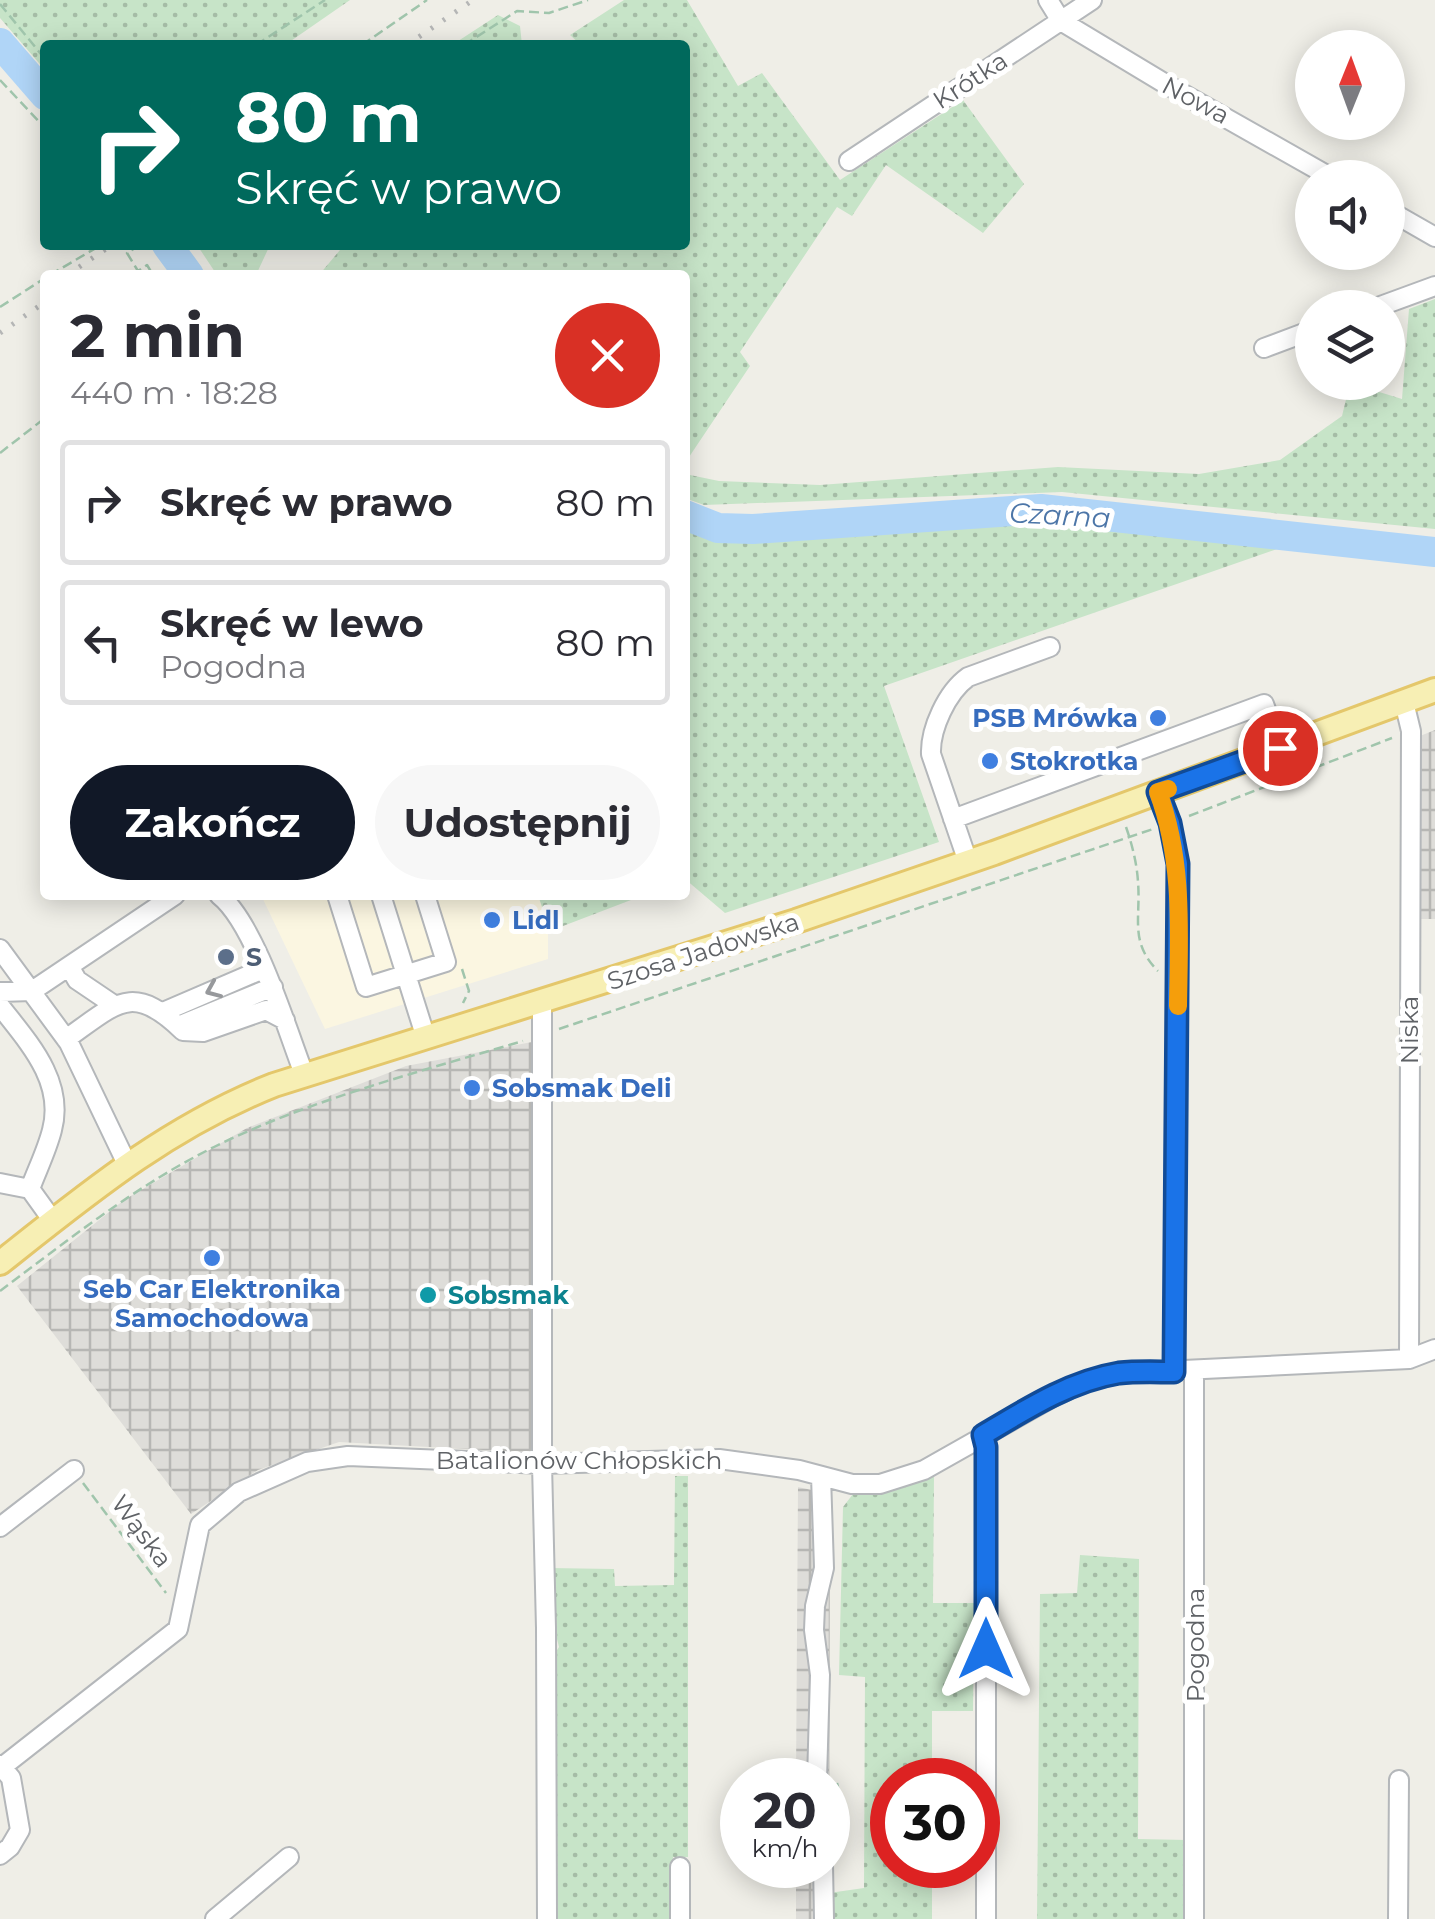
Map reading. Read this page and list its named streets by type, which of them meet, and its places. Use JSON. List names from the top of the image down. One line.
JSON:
{"streets":{"main road":["Szosa Jadowska"],"street":["Krótka","Nowa","Niska","Batalionów Chłopskich","Pogodna"],"path":["Wąska"]},"crossings":[["Krótka","Nowa"],["Szosa Jadowska","Niska"],["Niska","Batalionów Chłopskich"],["Batalionów Chłopskich","Wąska"],["Batalionów Chłopskich","Pogodna"]],"water":["Czarna"],"places":["PSB Mrówka","Stokrotka","Lidl","S","Sobsmak Deli","Seb Car Elektronika Samochodowa","Sobsmak"],"north":"top","page":{"turn":["80 m","Skręć w prawo"],"heading":["2 min","440 m · 18:28"],"list":[{"name":"Skręć w prawo","value":"80 m"},{"name":"Skręć w lewo","note":"Pogodna","value":"80 m"}],"buttons":["Zakończ","Udostępnij"],"speed":"20 km/h","limit":"30"}}
